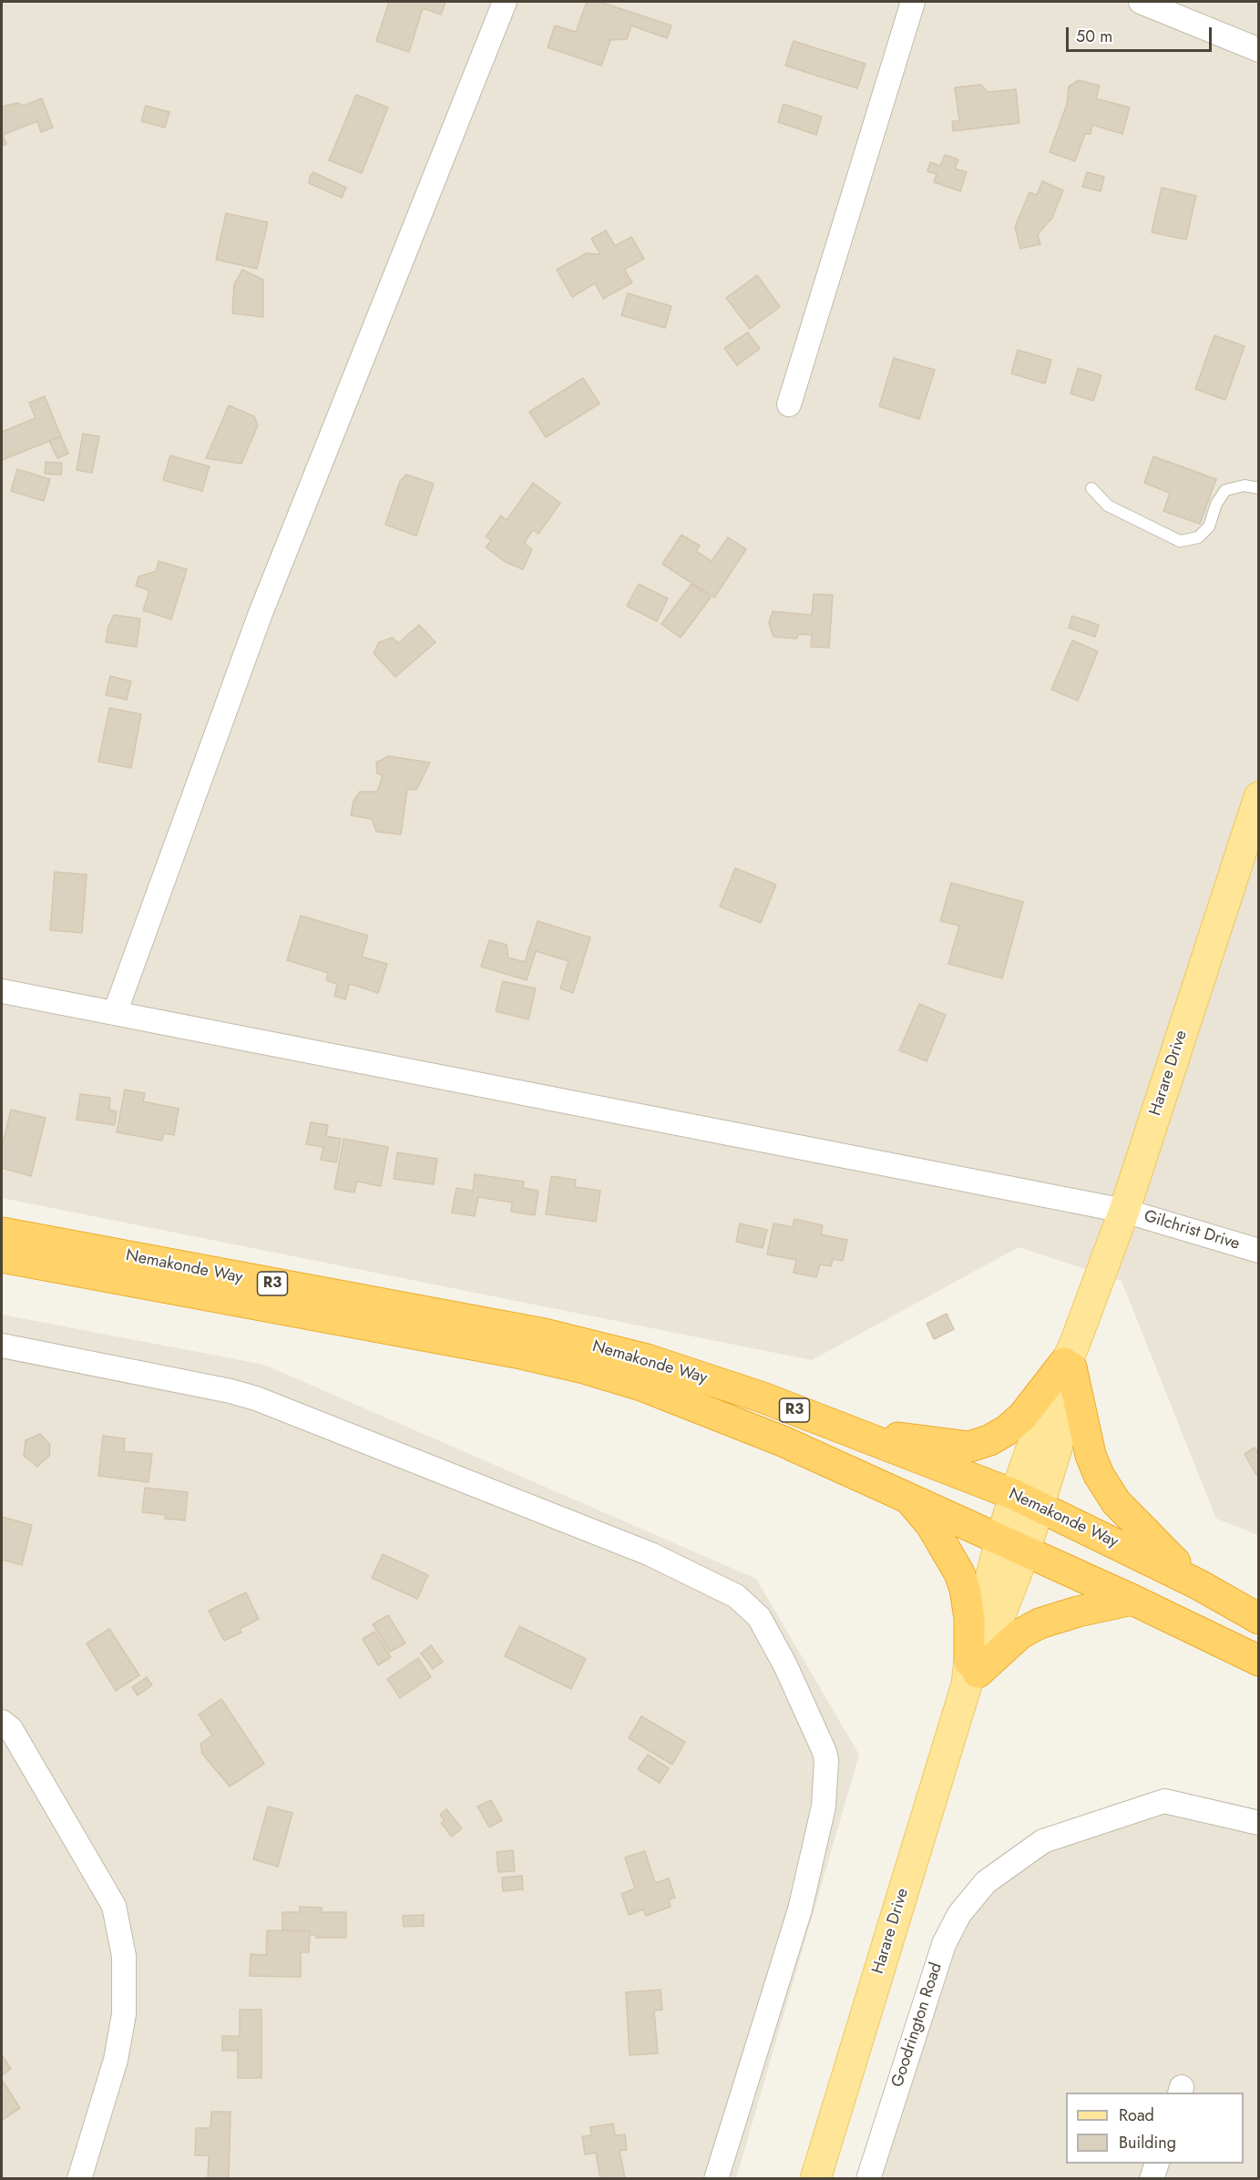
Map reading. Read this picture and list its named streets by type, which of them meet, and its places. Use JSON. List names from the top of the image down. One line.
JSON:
{"streets":{"highway":["Nemakonde Way","R3"],"main road":["Harare Drive"],"street":["Gilchrist Drive","Goodrington Road"]},"crossings":[["Harare Drive","Gilchrist Drive"],["Harare Drive","Nemakonde Way"]],"legend":["Road","Building"],"scale_bar":"50 m"}
